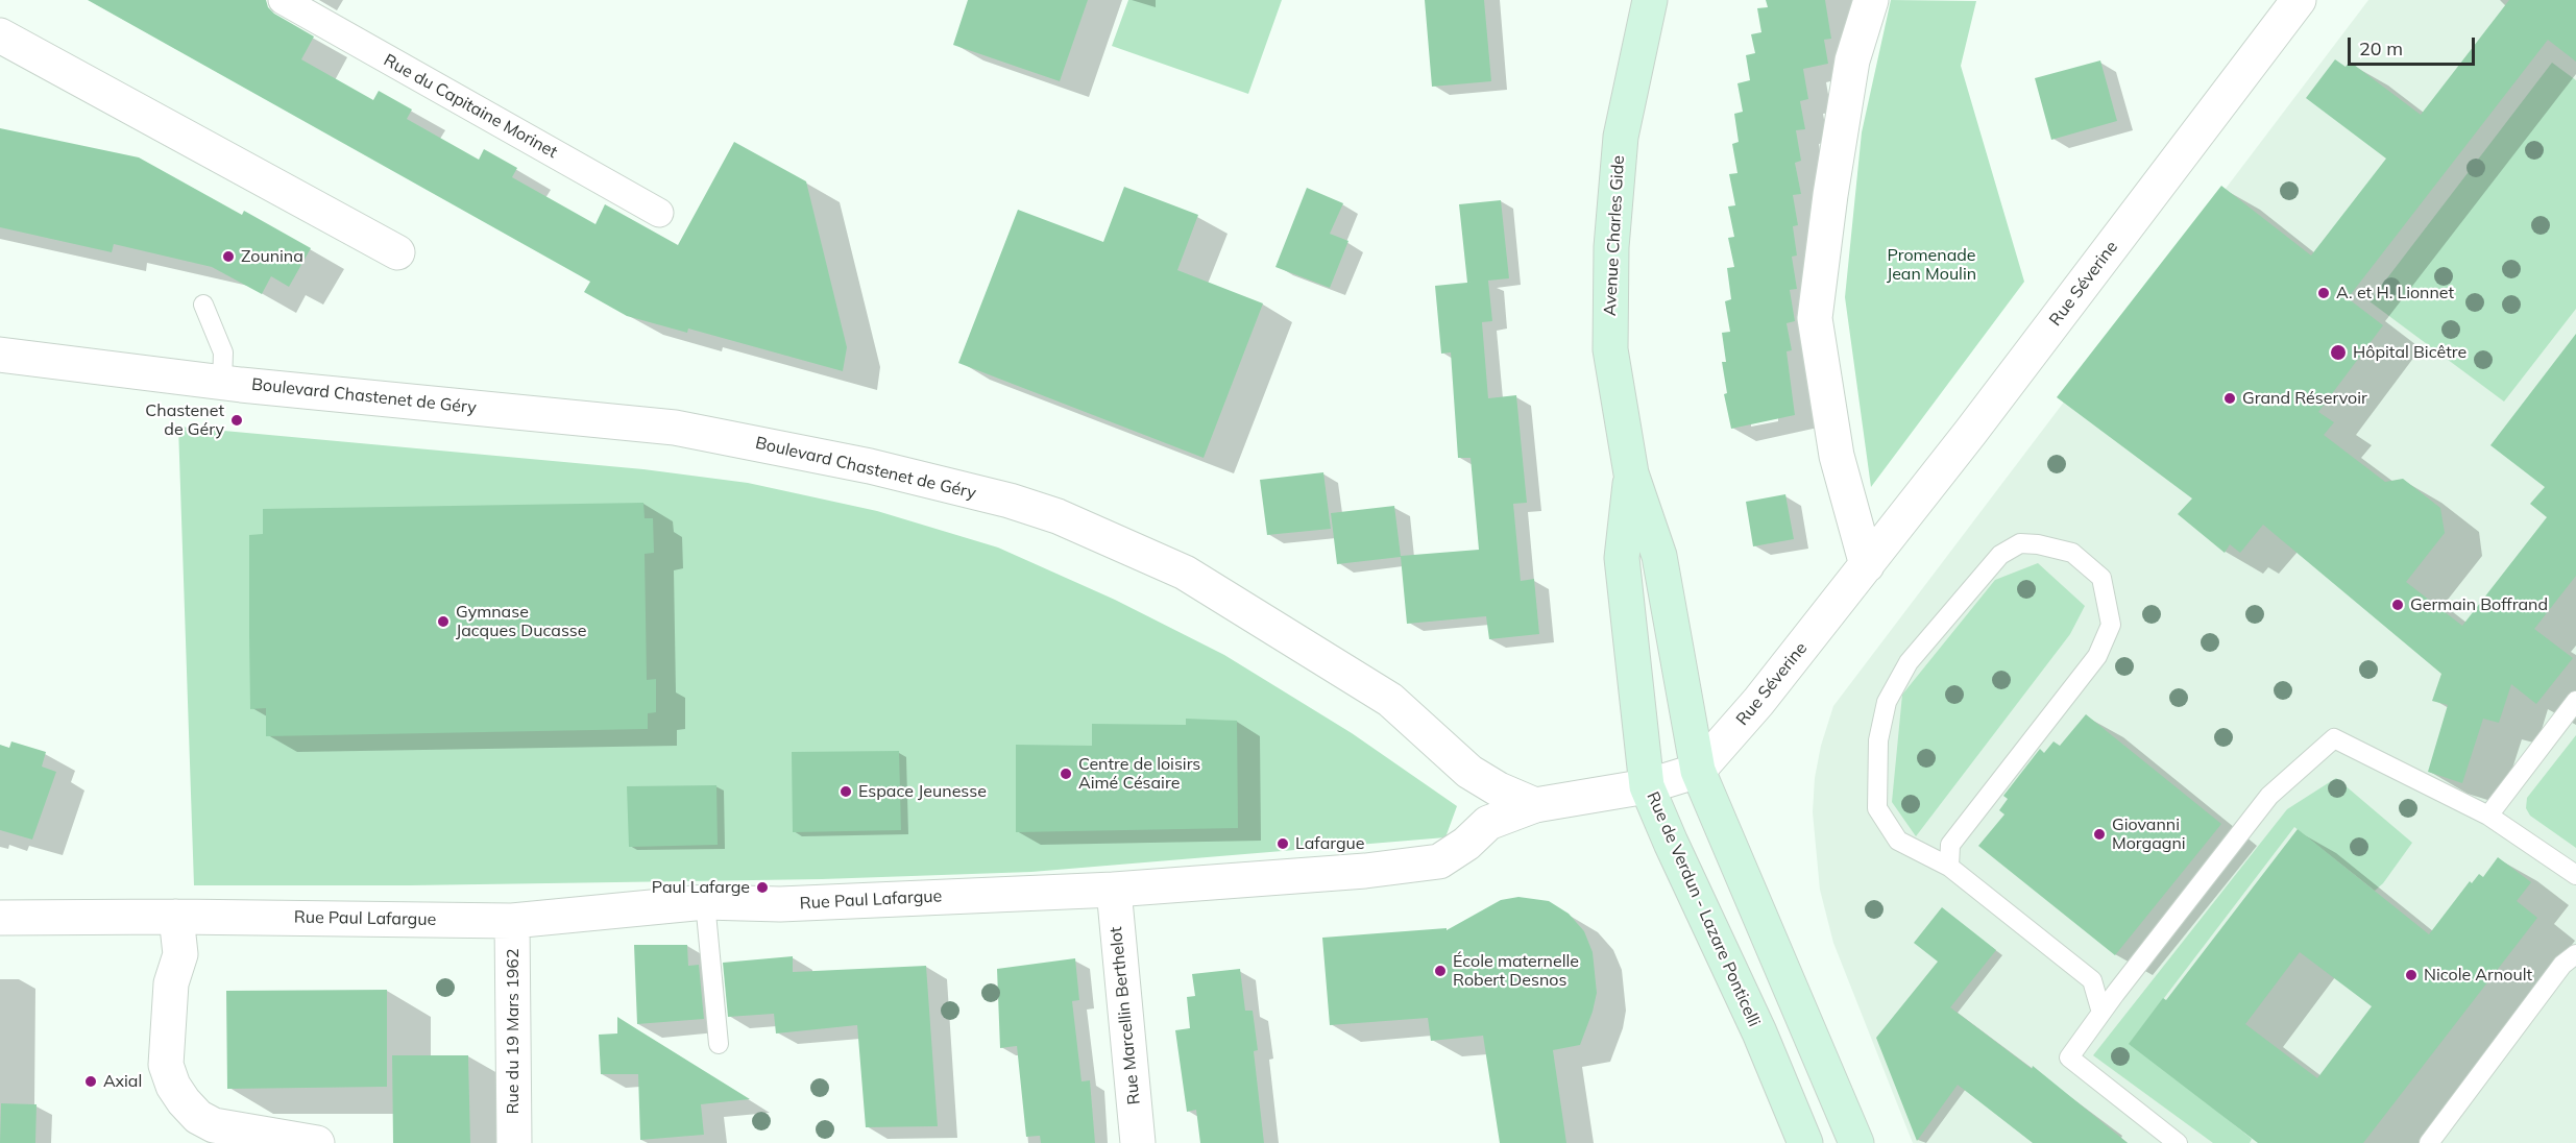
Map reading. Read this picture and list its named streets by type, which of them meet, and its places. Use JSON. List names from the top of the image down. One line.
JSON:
{"streets":{"main road":["Avenue Charles Gide","Rue de Verdun - Lazare Ponticelli"],"street":["Rue du Capitaine Morinet","Rue Séverine","Boulevard Chastenet de Géry","Rue Paul Lafargue","Rue Marcellin Berthelot","Rue du 19 Mars 1962"]},"crossings":[["Avenue Charles Gide","Rue Séverine"],["Avenue Charles Gide","Rue de Verdun - Lazare Ponticelli"],["Rue Séverine","Rue de Verdun - Lazare Ponticelli"],["Boulevard Chastenet de Géry","Rue Paul Lafargue"],["Rue Paul Lafargue","Rue Marcellin Berthelot"],["Rue Paul Lafargue","Rue du 19 Mars 1962"]],"parks":["Promenade Jean Moulin"],"places":["Zounina","A. et H. Lionnet","Hôpital Bicêtre","Grand Réservoir","Chastenet de Géry","Germain Boffrand","Gymnase Jacques Ducasse","Centre de loisirs Aimé Césaire","Espace Jeunesse","Giovanni Morgagni","Lafargue","Paul Lafarge","École maternelle Robert Desnos","Nicole Arnoult","Axial"],"scale_bar":"20 m"}
